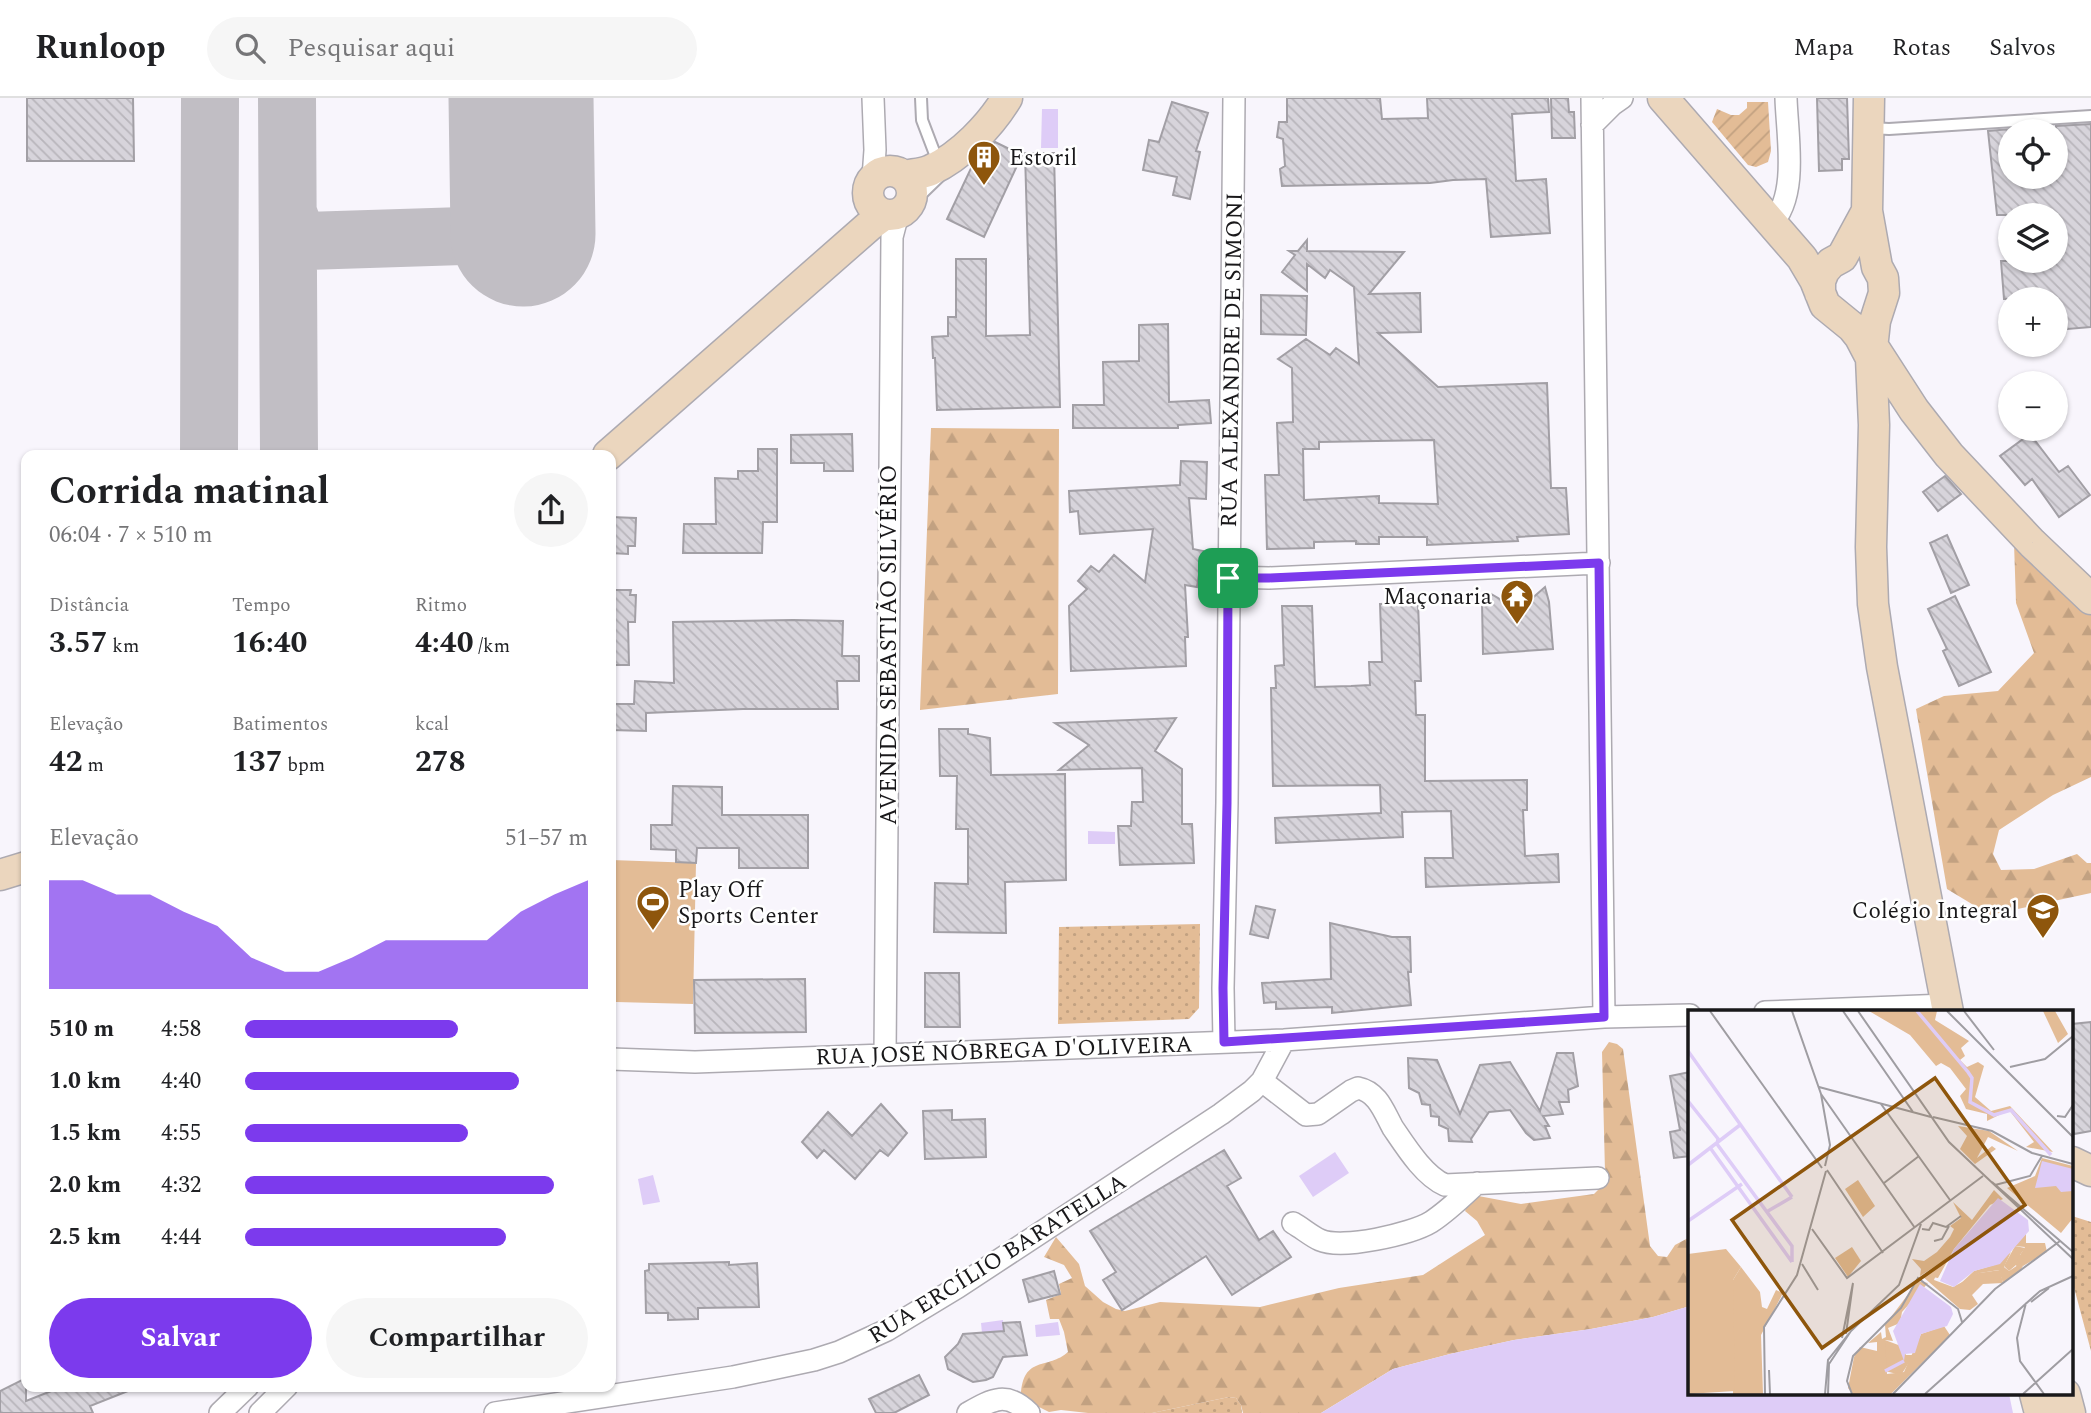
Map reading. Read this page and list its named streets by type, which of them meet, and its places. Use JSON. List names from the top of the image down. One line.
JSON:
{"streets":{"street":["RUA ALEXANDRE DE SIMONI","AVENIDA SEBASTIÃO SILVÉRIO","RUA JOSÉ NÓBREGA D'OLIVEIRA","RUA ERCÍLIO BARATELLA"]},"crossings":[["RUA ALEXANDRE DE SIMONI","RUA JOSÉ NÓBREGA D'OLIVEIRA"],["AVENIDA SEBASTIÃO SILVÉRIO","RUA JOSÉ NÓBREGA D'OLIVEIRA"],["RUA JOSÉ NÓBREGA D'OLIVEIRA","RUA ERCÍLIO BARATELLA"]],"places":{"building":["Estoril"],"temple":["Maçonaria"],"sports":["Play Off Sports Center"],"school or university":["Colégio Integral"]},"page":{"header":"Runloop","search":"Pesquisar aqui","nav":["Mapa","Rotas","Salvos"],"map_buttons":["+","−"],"heading":["Corrida matinal","06:04 · 7 × 510 m"],"stats":[["Distância","3.57 km"],["Tempo","16:40"],["Ritmo","4:40 /km"],["Elevação","42 m"],["Batimentos","137 bpm"],["kcal","278"]],"chart":["Elevação","51–57 m"],"list":[{"name":"510 m","note":"4:58"},{"name":"1.0 km","note":"4:40"},{"name":"1.5 km","note":"4:55"},{"name":"2.0 km","note":"4:32"},{"name":"2.5 km","note":"4:44"}],"buttons":["Salvar","Compartilhar"]}}
